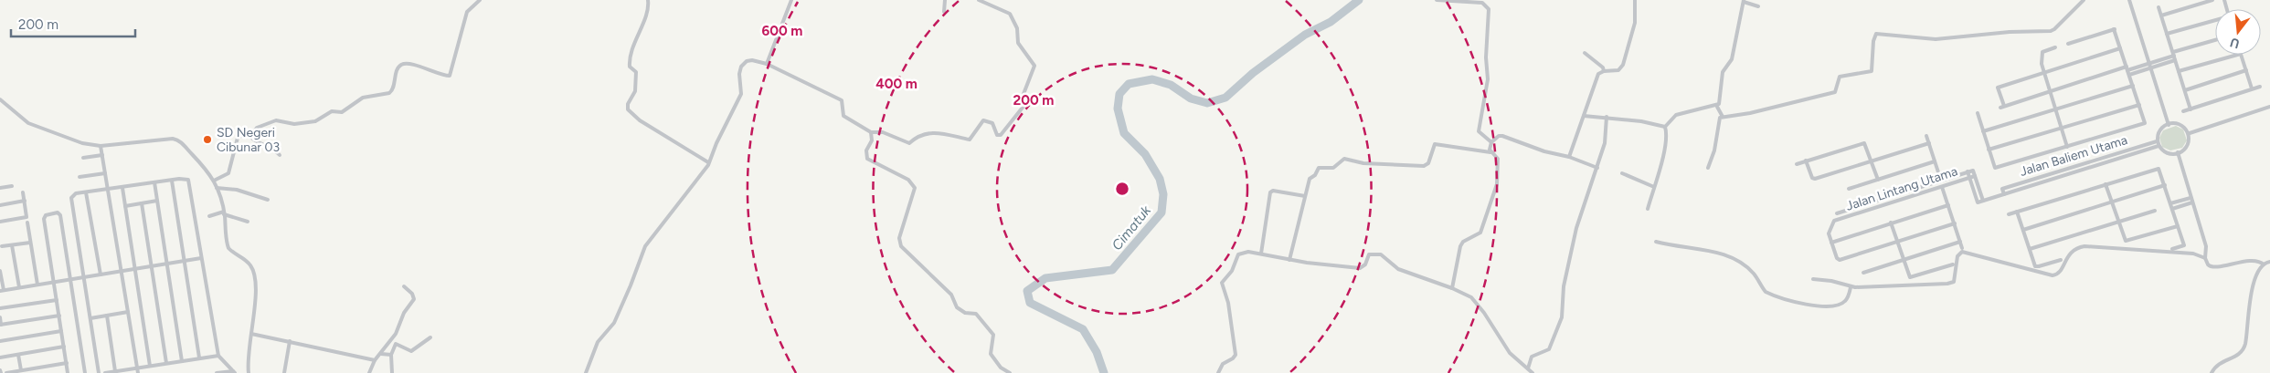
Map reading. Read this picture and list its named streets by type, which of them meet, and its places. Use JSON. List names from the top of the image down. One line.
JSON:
{"streets":{"street":["Jalan Baliem Utama","Jalan Lintang Utama"]},"crossings":[["Jalan Baliem Utama","Jalan Lintang Utama"]],"water":["Cimatuk"],"places":["SD Negeri Cibunar 03"],"scale_bar":"200 m","north":"bottom","rings":["600 m","400 m","200 m"]}
